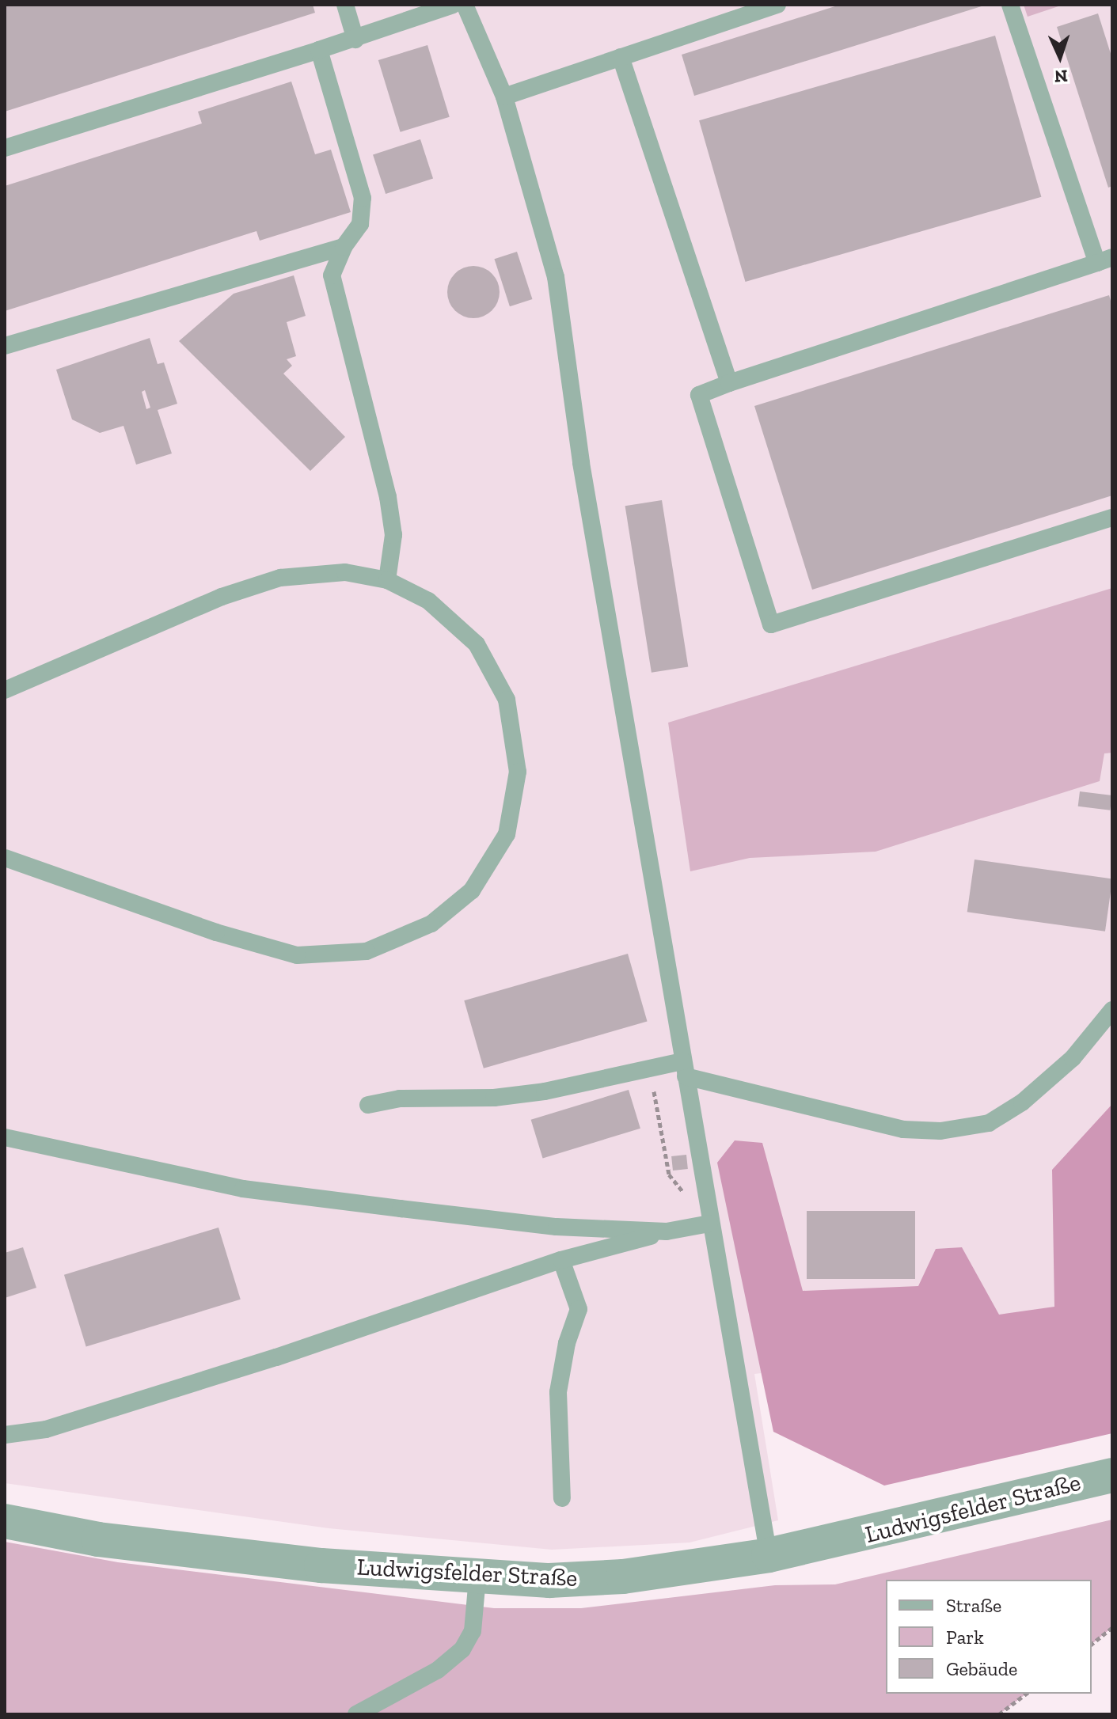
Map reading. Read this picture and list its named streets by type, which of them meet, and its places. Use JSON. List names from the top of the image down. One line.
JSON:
{"streets":{"street":["Ludwigsfelder Straße"]},"legend":["Straße","Park","Gebäude"],"north":"bottom"}
